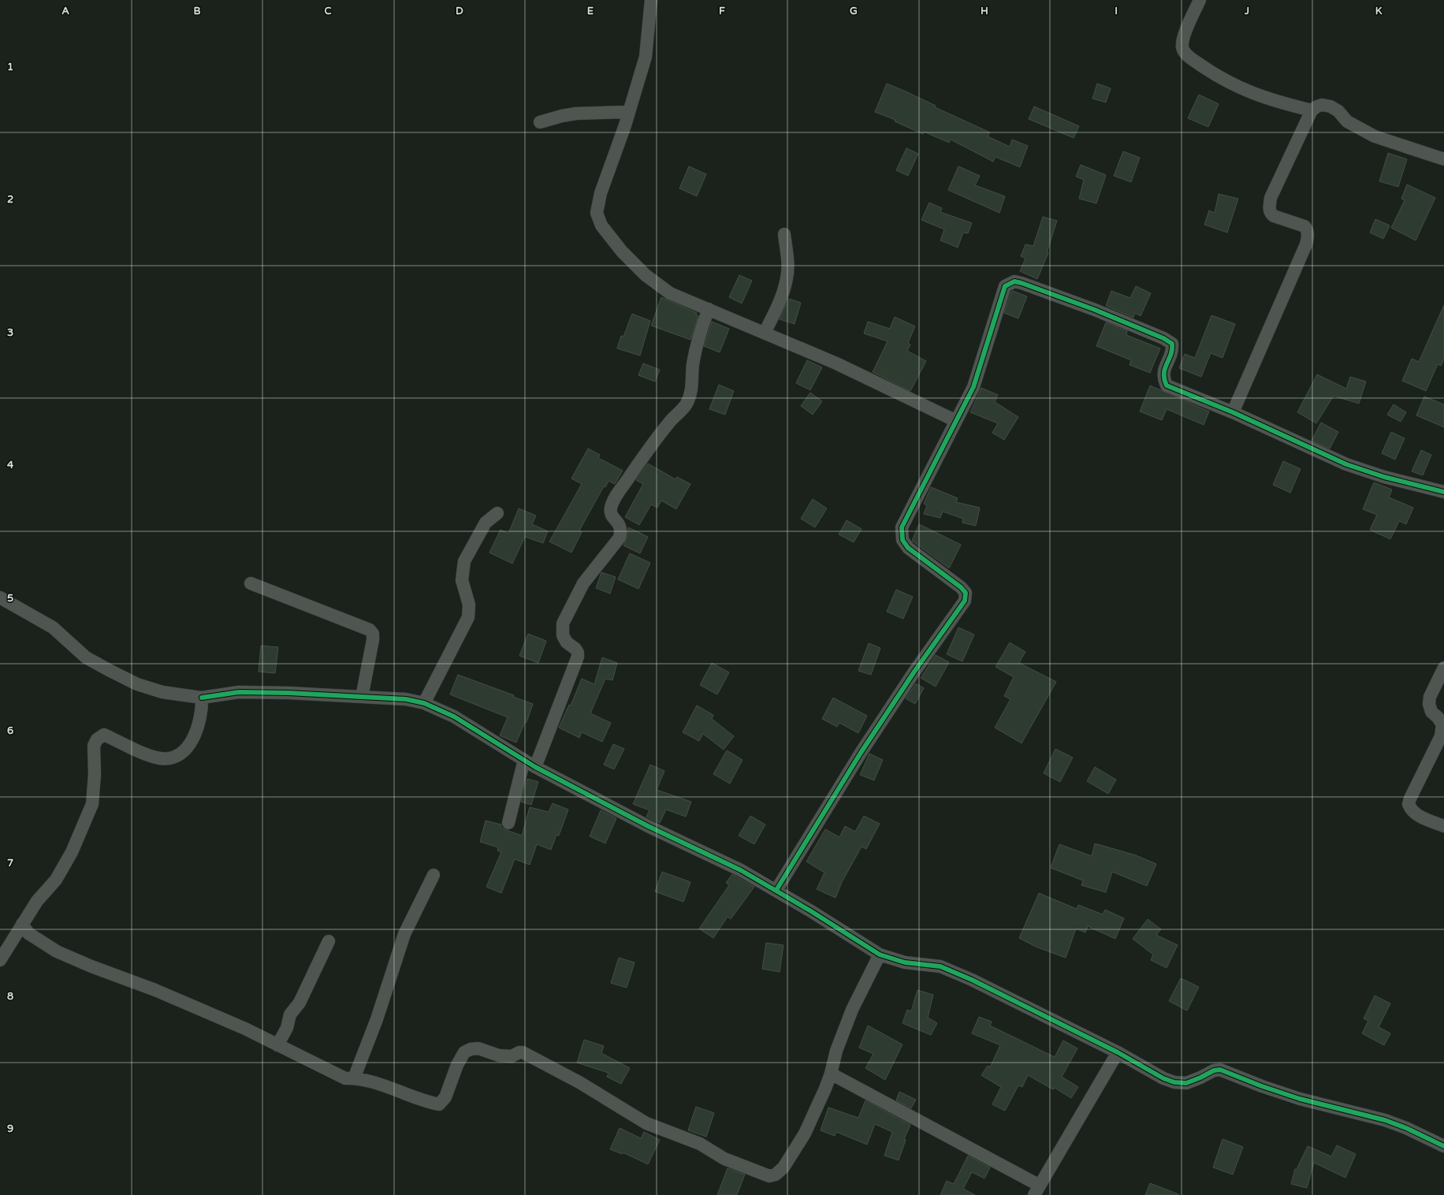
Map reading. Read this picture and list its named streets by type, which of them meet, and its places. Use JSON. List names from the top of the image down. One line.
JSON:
{"grid":{"columns":["A","B","C","D","E","F","G","H","I","J","K"],"rows":["1","2","3","4","5","6","7","8","9"]}}
